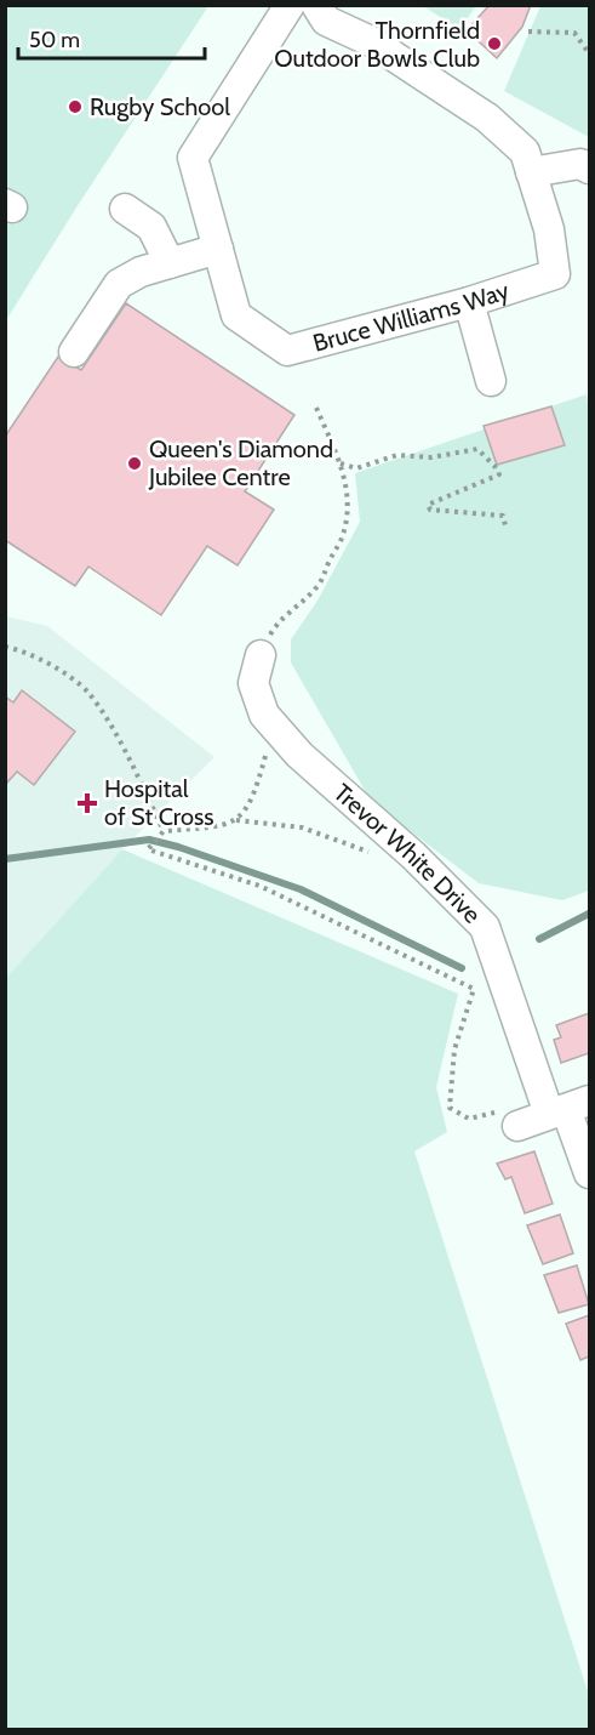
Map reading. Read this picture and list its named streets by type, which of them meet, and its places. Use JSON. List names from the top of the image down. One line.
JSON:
{"streets":{"street":["Bruce Williams Way","Trevor White Drive"]},"places":{"other":["Thornfield Outdoor Bowls Club","Rugby School","Queen's Diamond Jubilee Centre"],"health":["Hospital of St Cross"]},"scale_bar":"50 m"}
